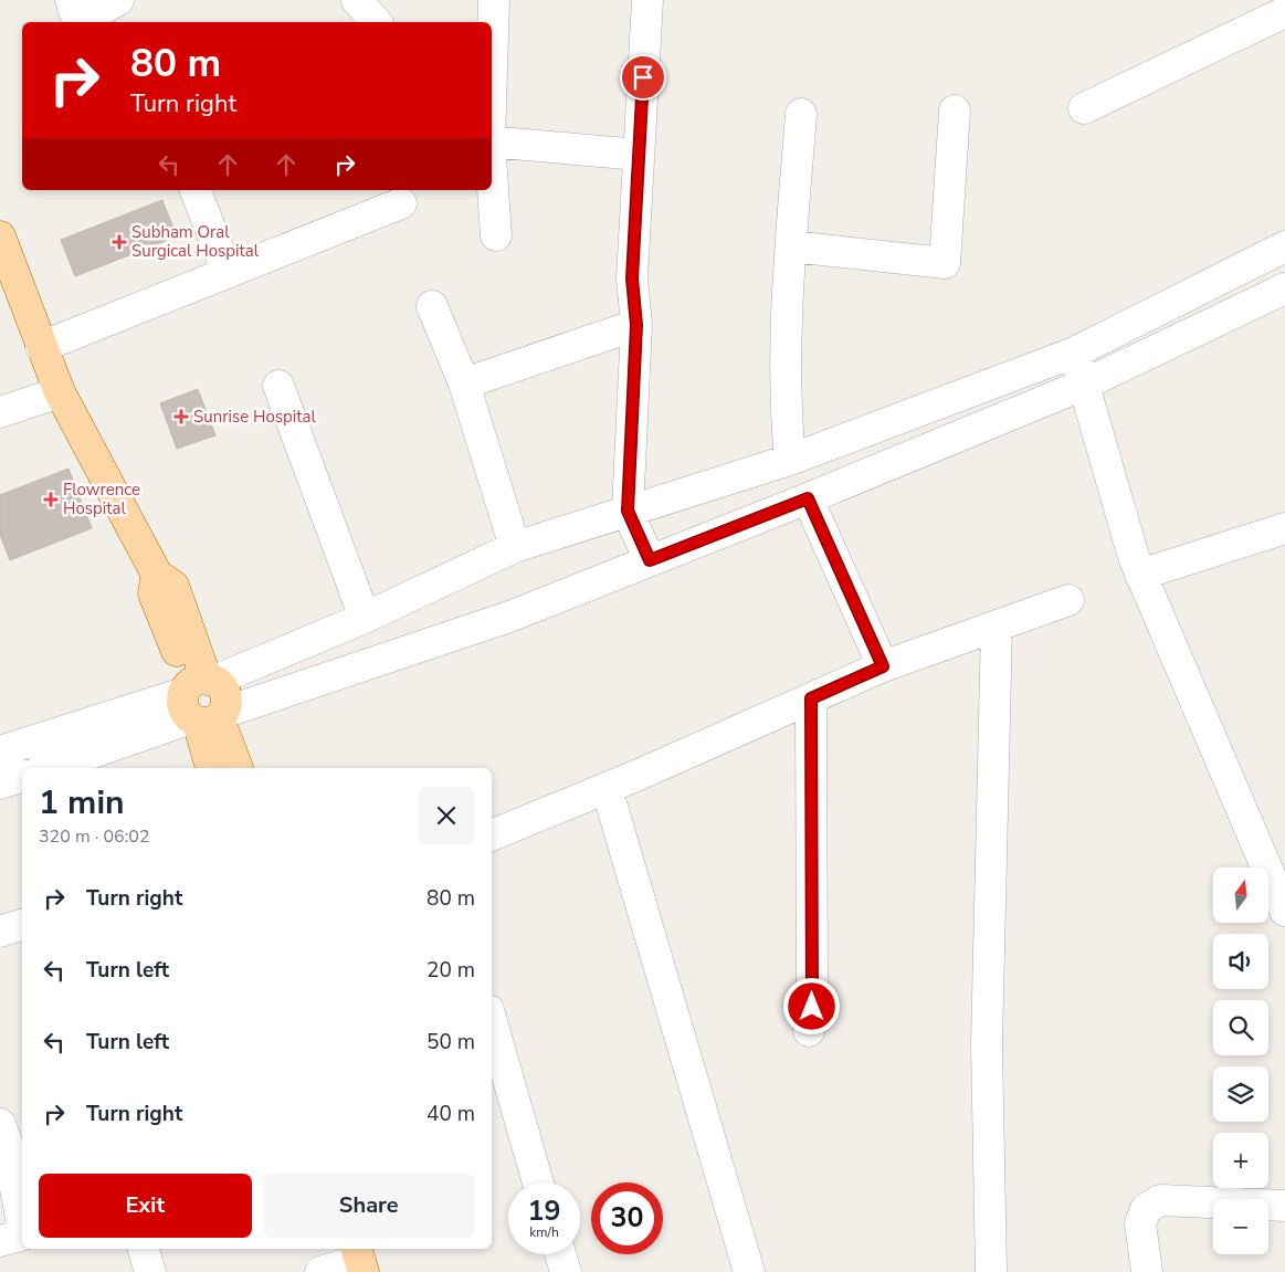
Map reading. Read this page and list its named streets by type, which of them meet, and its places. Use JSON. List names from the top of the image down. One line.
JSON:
{"places":{"health":["Subham Oral Surgical Hospital","Sunrise Hospital","Flowrence Hospital"]},"north":"top","page":{"turn":["80 m","Turn right"],"heading":["1 min","320 m · 06:02"],"list":[{"name":"Turn right","value":"80 m"},{"name":"Turn left","value":"20 m"},{"name":"Turn left","value":"50 m"},{"name":"Turn right","value":"40 m"}],"map_buttons":["+","−"],"buttons":["Exit","Share"],"speed":"19 km/h","limit":"30"}}
